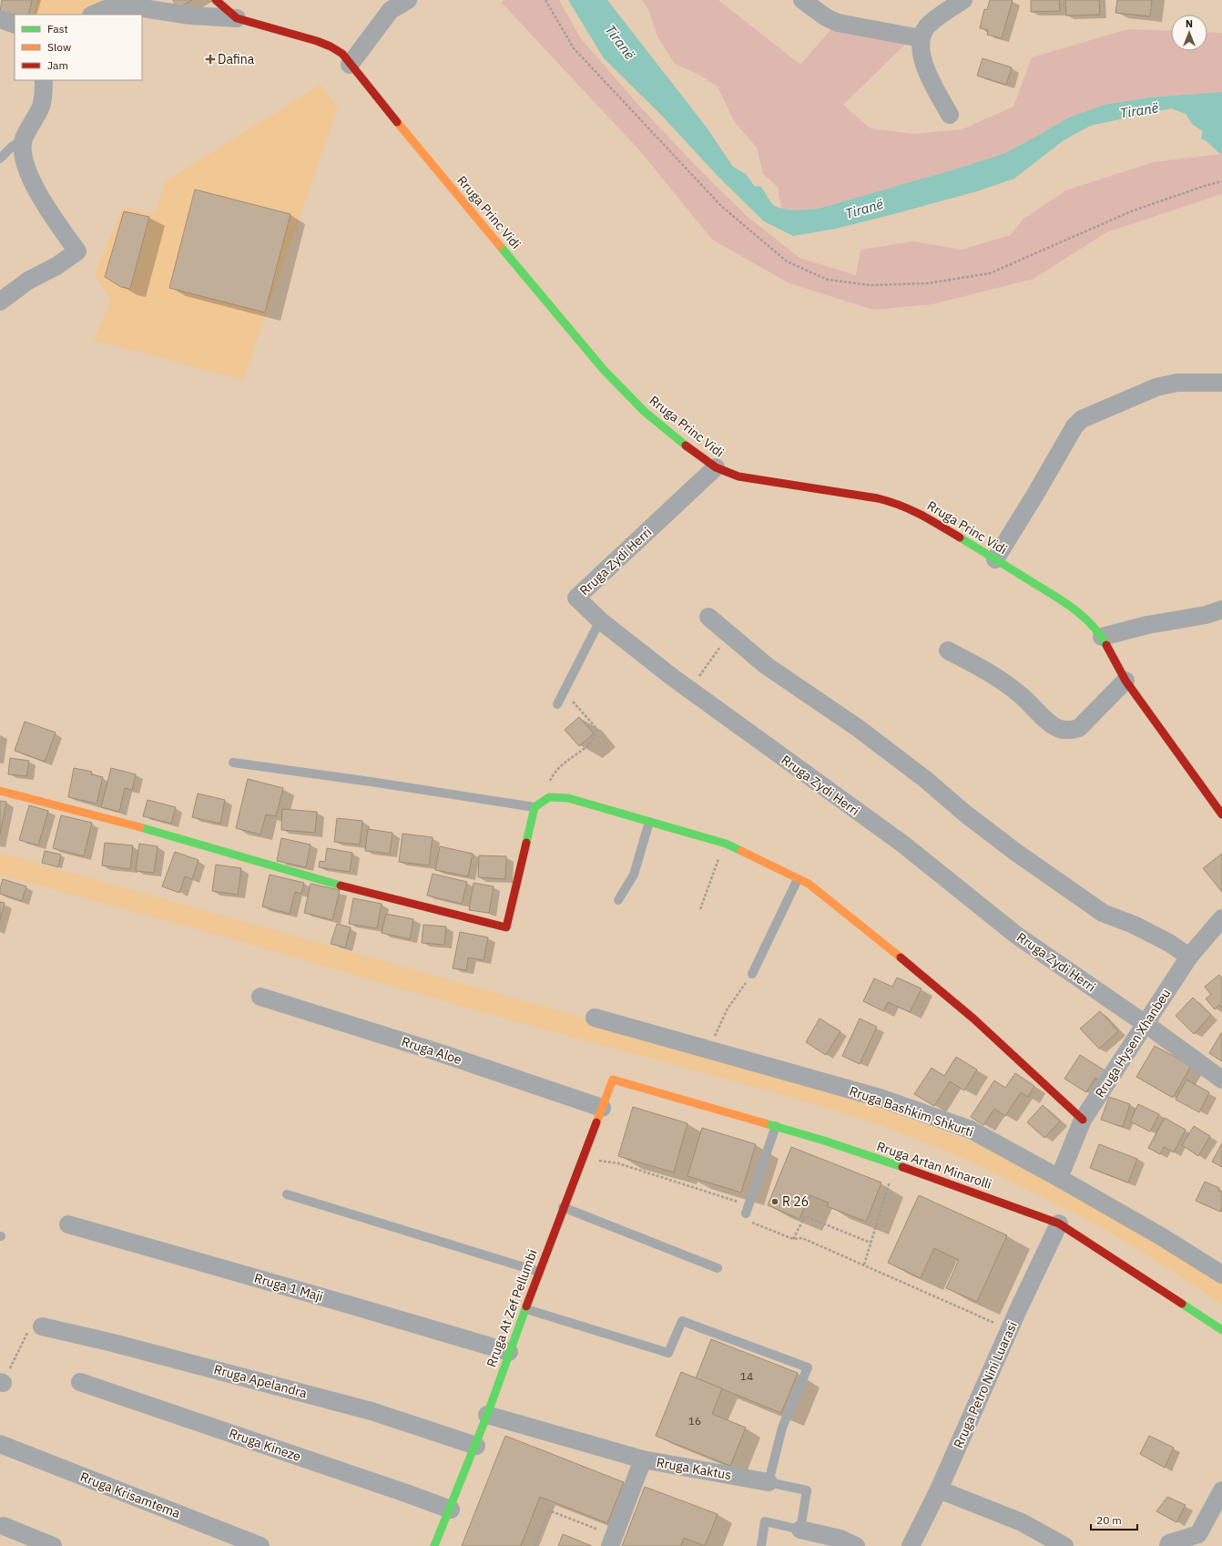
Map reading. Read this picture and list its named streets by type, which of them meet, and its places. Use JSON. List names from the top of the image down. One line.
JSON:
{"streets":{"street":["Rruga Princ Vidi","Rruga Zydi Herri","Rruga Hysen Xhanbeu","Rruga Aloe","Rruga Bashkim Shkurti","Rruga Artan Minarolli","Rruga 1 Maji","Rruga At Zef Pellumbi","Rruga Apelandra","Rruga Petro Nini Luarasi","Rruga Kineze","Rruga Kaktus","Rruga Krisamtema"]},"crossings":[["Rruga Princ Vidi","Rruga Zydi Herri"],["Rruga Zydi Herri","Rruga Hysen Xhanbeu"],["Rruga Hysen Xhanbeu","Rruga Bashkim Shkurti"],["Rruga Aloe","Rruga At Zef Pellumbi"],["Rruga Artan Minarolli","Rruga At Zef Pellumbi"],["Rruga Artan Minarolli","Rruga Petro Nini Luarasi"],["Rruga 1 Maji","Rruga At Zef Pellumbi"],["Rruga At Zef Pellumbi","Rruga Apelandra"],["Rruga At Zef Pellumbi","Rruga Kineze"],["Rruga At Zef Pellumbi","Rruga Kaktus"]],"water":["Tiranë"],"places":{"health":["Dafina"],"other":["R 26"]},"house_numbers":["14","16"],"legend":["Fast","Slow","Jam"],"scale_bar":"20 m","north":"top"}
